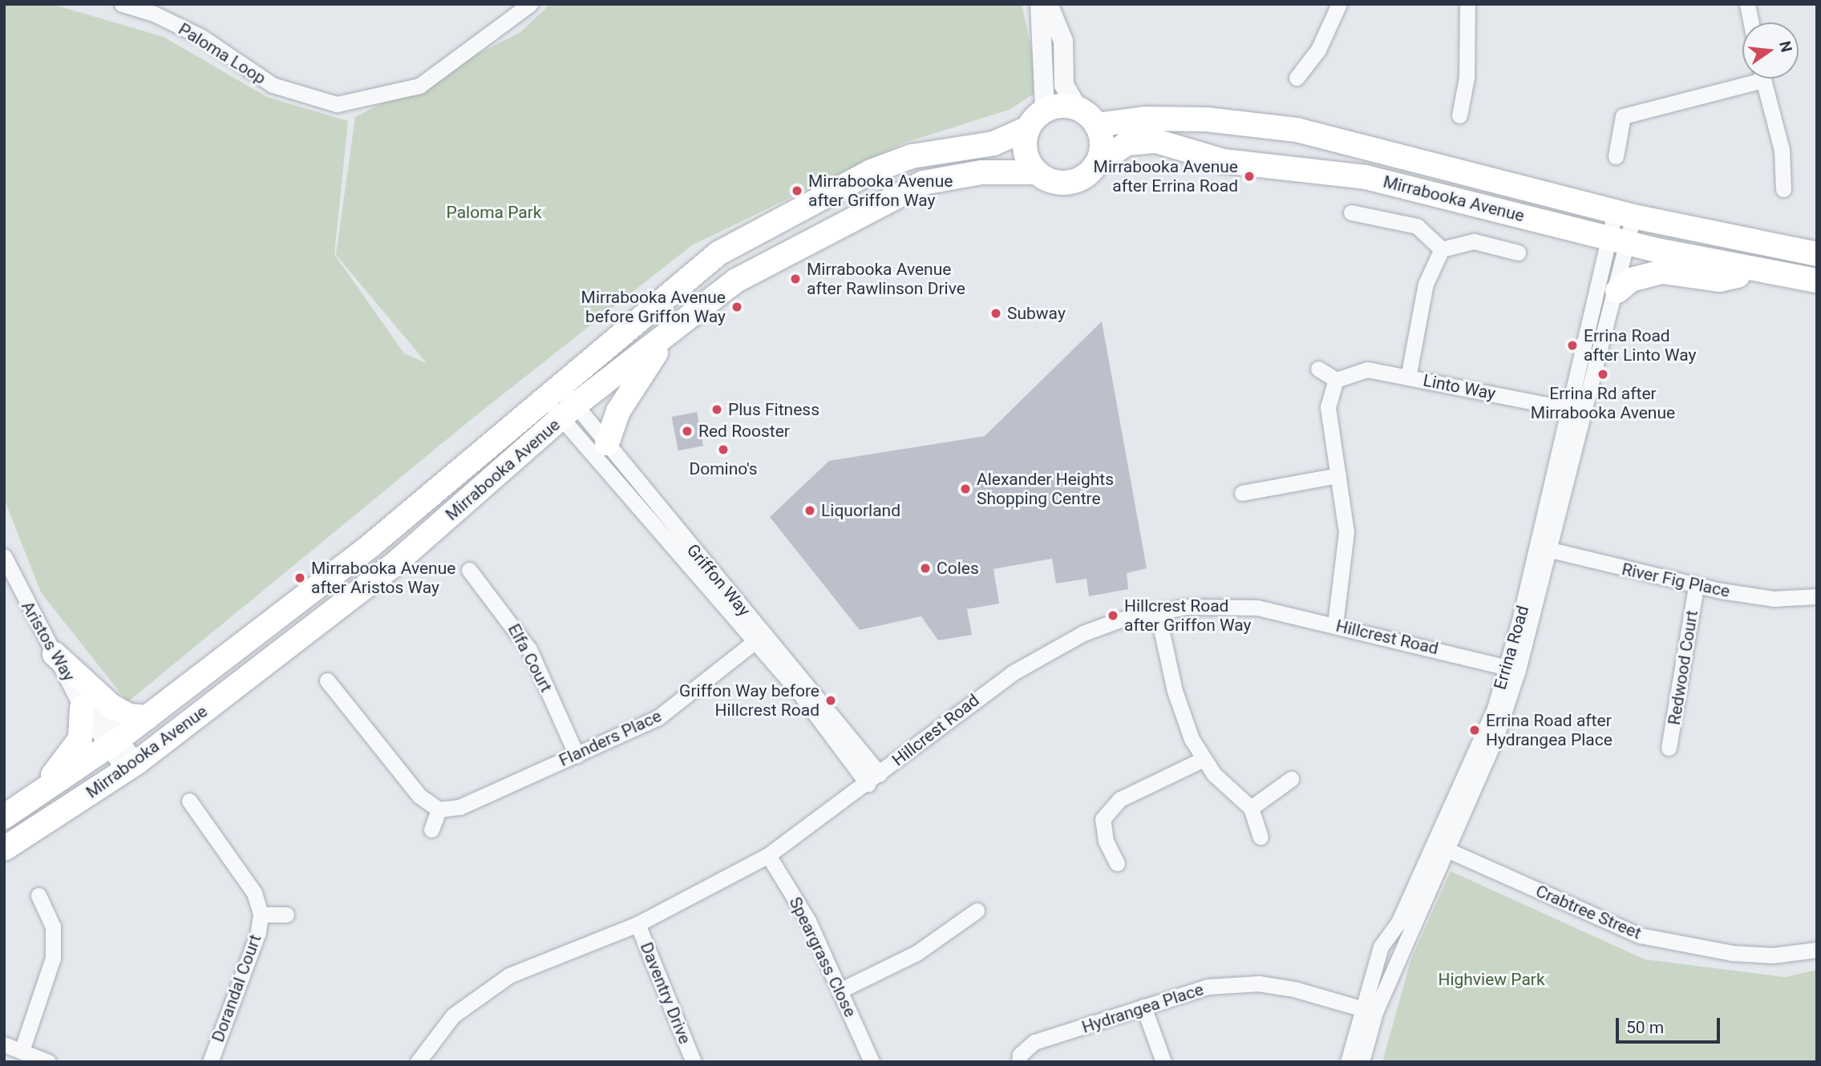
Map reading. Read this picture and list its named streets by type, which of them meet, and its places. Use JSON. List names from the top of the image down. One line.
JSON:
{"streets":{"main road":["Mirrabooka Avenue"],"street":["Paloma Loop","Linto Way","Griffon Way","River Fig Place","Hillcrest Road","Aristos Way","Errina Road","Elfa Court","Redwood Court","Flanders Place","Crabtree Street","Speargrass Close","Dorandal Court","Daventry Drive","Hydrangea Place"]},"crossings":[["Mirrabooka Avenue","Griffon Way"],["Mirrabooka Avenue","Aristos Way"],["Mirrabooka Avenue","Errina Road"],["Linto Way","Errina Road"],["Griffon Way","Hillcrest Road"],["Griffon Way","Flanders Place"],["River Fig Place","Errina Road"],["River Fig Place","Redwood Court"],["Hillcrest Road","Errina Road"],["Hillcrest Road","Speargrass Close"],["Hillcrest Road","Daventry Drive"],["Errina Road","Crabtree Street"],["Errina Road","Hydrangea Place"],["Elfa Court","Flanders Place"]],"parks":["Paloma Park","Highview Park"],"places":["Mirrabooka Avenue after Errina Road","Mirrabooka Avenue after Griffon Way","Mirrabooka Avenue after Rawlinson Drive","Mirrabooka Avenue before Griffon Way","Subway","Errina Road after Linto Way","Errina Rd after Mirrabooka Avenue","Plus Fitness","Red Rooster","Domino's","Alexander Heights Shopping Centre","Liquorland","Coles","Mirrabooka Avenue after Aristos Way","Hillcrest Road after Griffon Way","Griffon Way before Hillcrest Road","Errina Road after Hydrangea Place"],"scale_bar":"50 m","north":"right"}
